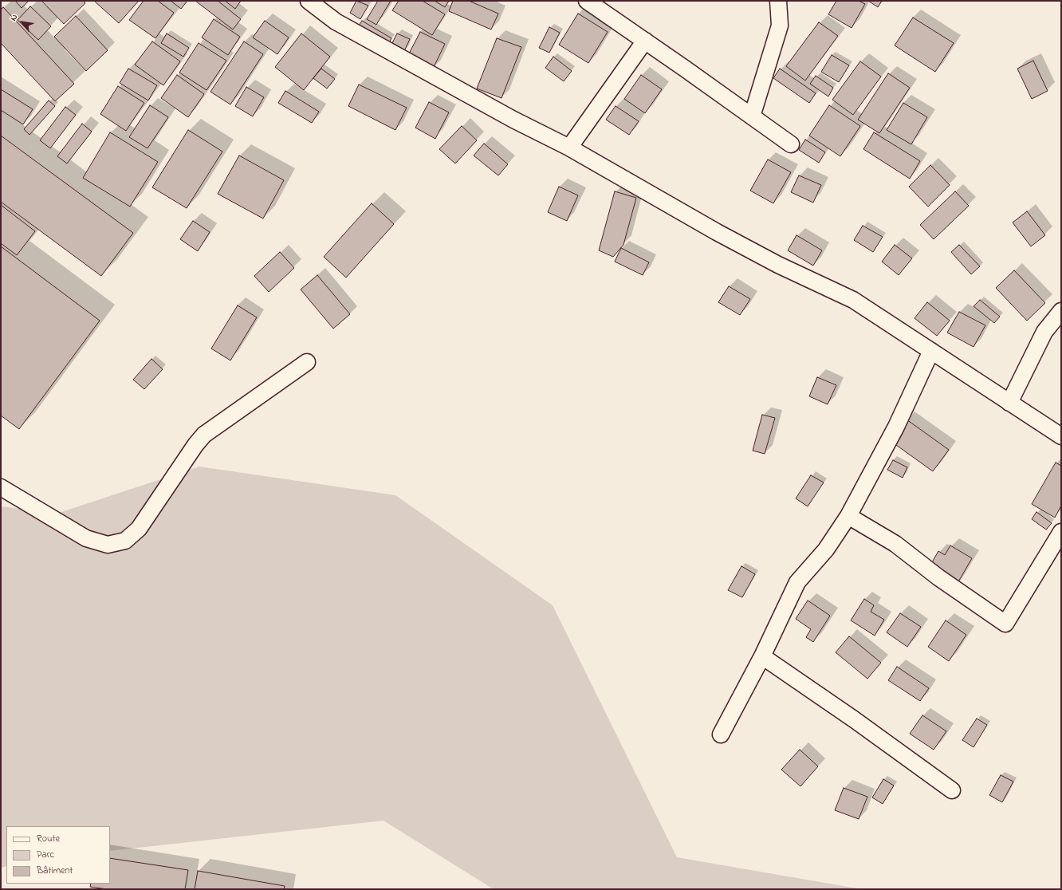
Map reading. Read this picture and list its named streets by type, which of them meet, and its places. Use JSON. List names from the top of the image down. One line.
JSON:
{"legend":["Route","Parc","Bâtiment"],"north":"top left"}
